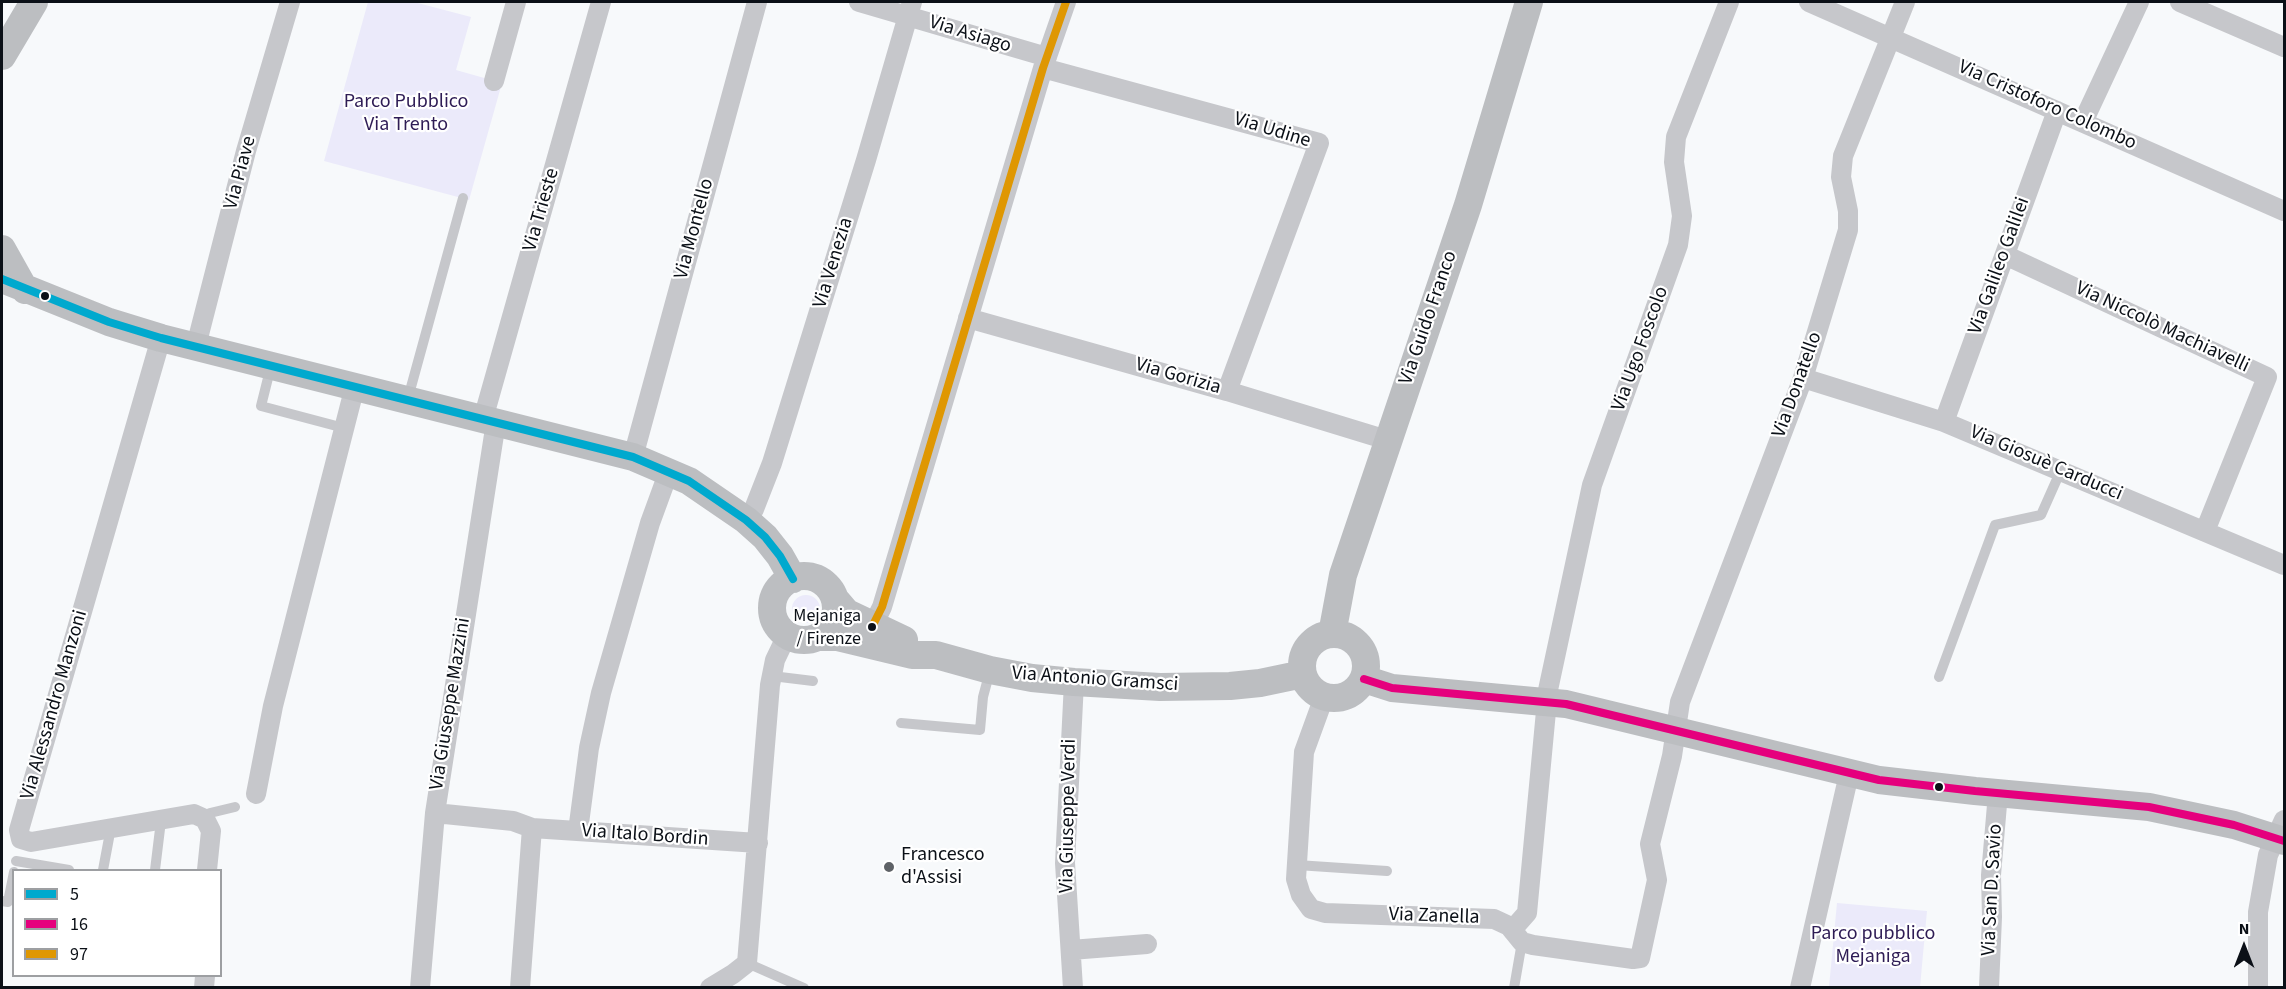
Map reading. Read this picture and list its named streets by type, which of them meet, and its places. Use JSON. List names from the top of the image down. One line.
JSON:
{"streets":{"main road":["Via Guido Franco","Via Antonio Gramsci"],"street":["Via Asiago","Via Cristoforo Colombo","Via Udine","Via Piave","Via Trieste","Via Montello","Via Venezia","Via Galileo Galilei","Via Niccolò Machiavelli","Via Ugo Foscolo","Via Gorizia","Via Donatello","Via Giosuè Carducci","Via Giuseppe Mazzini","Via Alessandro Manzoni","Via Giuseppe Verdi","Via Italo Bordin","Via San D. Savio","Via Zanella"]},"crossings":[["Via Asiago","Via Udine"],["Via Asiago","Via Venezia"],["Via Cristoforo Colombo","Via Galileo Galilei"],["Via Cristoforo Colombo","Via Donatello"],["Via Udine","Via Gorizia"],["Via Trieste","Via Giuseppe Mazzini"],["Via Galileo Galilei","Via Niccolò Machiavelli"],["Via Galileo Galilei","Via Giosuè Carducci"],["Via Guido Franco","Via Gorizia"],["Via Guido Franco","Via Antonio Gramsci"],["Via Guido Franco","Via Zanella"],["Via Niccolò Machiavelli","Via Giosuè Carducci"],["Via Ugo Foscolo","Via Zanella"],["Via Donatello","Via Giosuè Carducci"],["Via Donatello","Via Zanella"],["Via Antonio Gramsci","Via Giuseppe Verdi"],["Via Antonio Gramsci","Via Zanella"],["Via Giuseppe Mazzini","Via Italo Bordin"]],"parks":["Parco Pubblico Via Trento","Parco pubblico Mejaniga"],"places":["Mejaniga / Firenze","Francesco d'Assisi"],"lines":["transit line 97","transit line 5","transit line 16"],"legend":["5","16","97"],"north":"top"}
